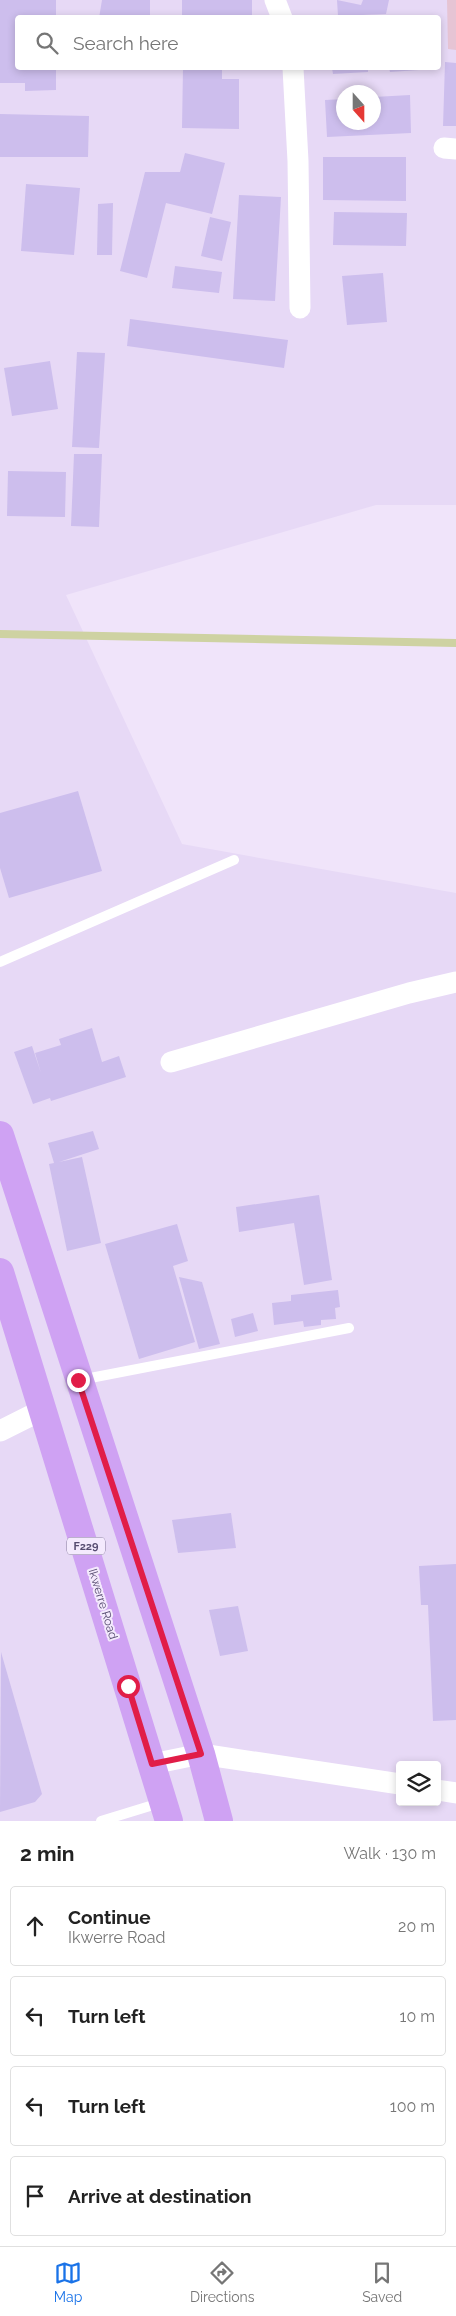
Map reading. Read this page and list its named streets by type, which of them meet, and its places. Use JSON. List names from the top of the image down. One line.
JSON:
{"streets":{"main road":["F229","Ikwerre Road"]},"north":"bottom","page":{"search":"Search here","heading":["2 min","Walk · 130 m"],"list":[["Continue","Ikwerre Road","20 m"],["Turn left","10 m"],["Turn left","100 m"],"Arrive at destination"],"nav":["Map","Directions","Saved"]}}
